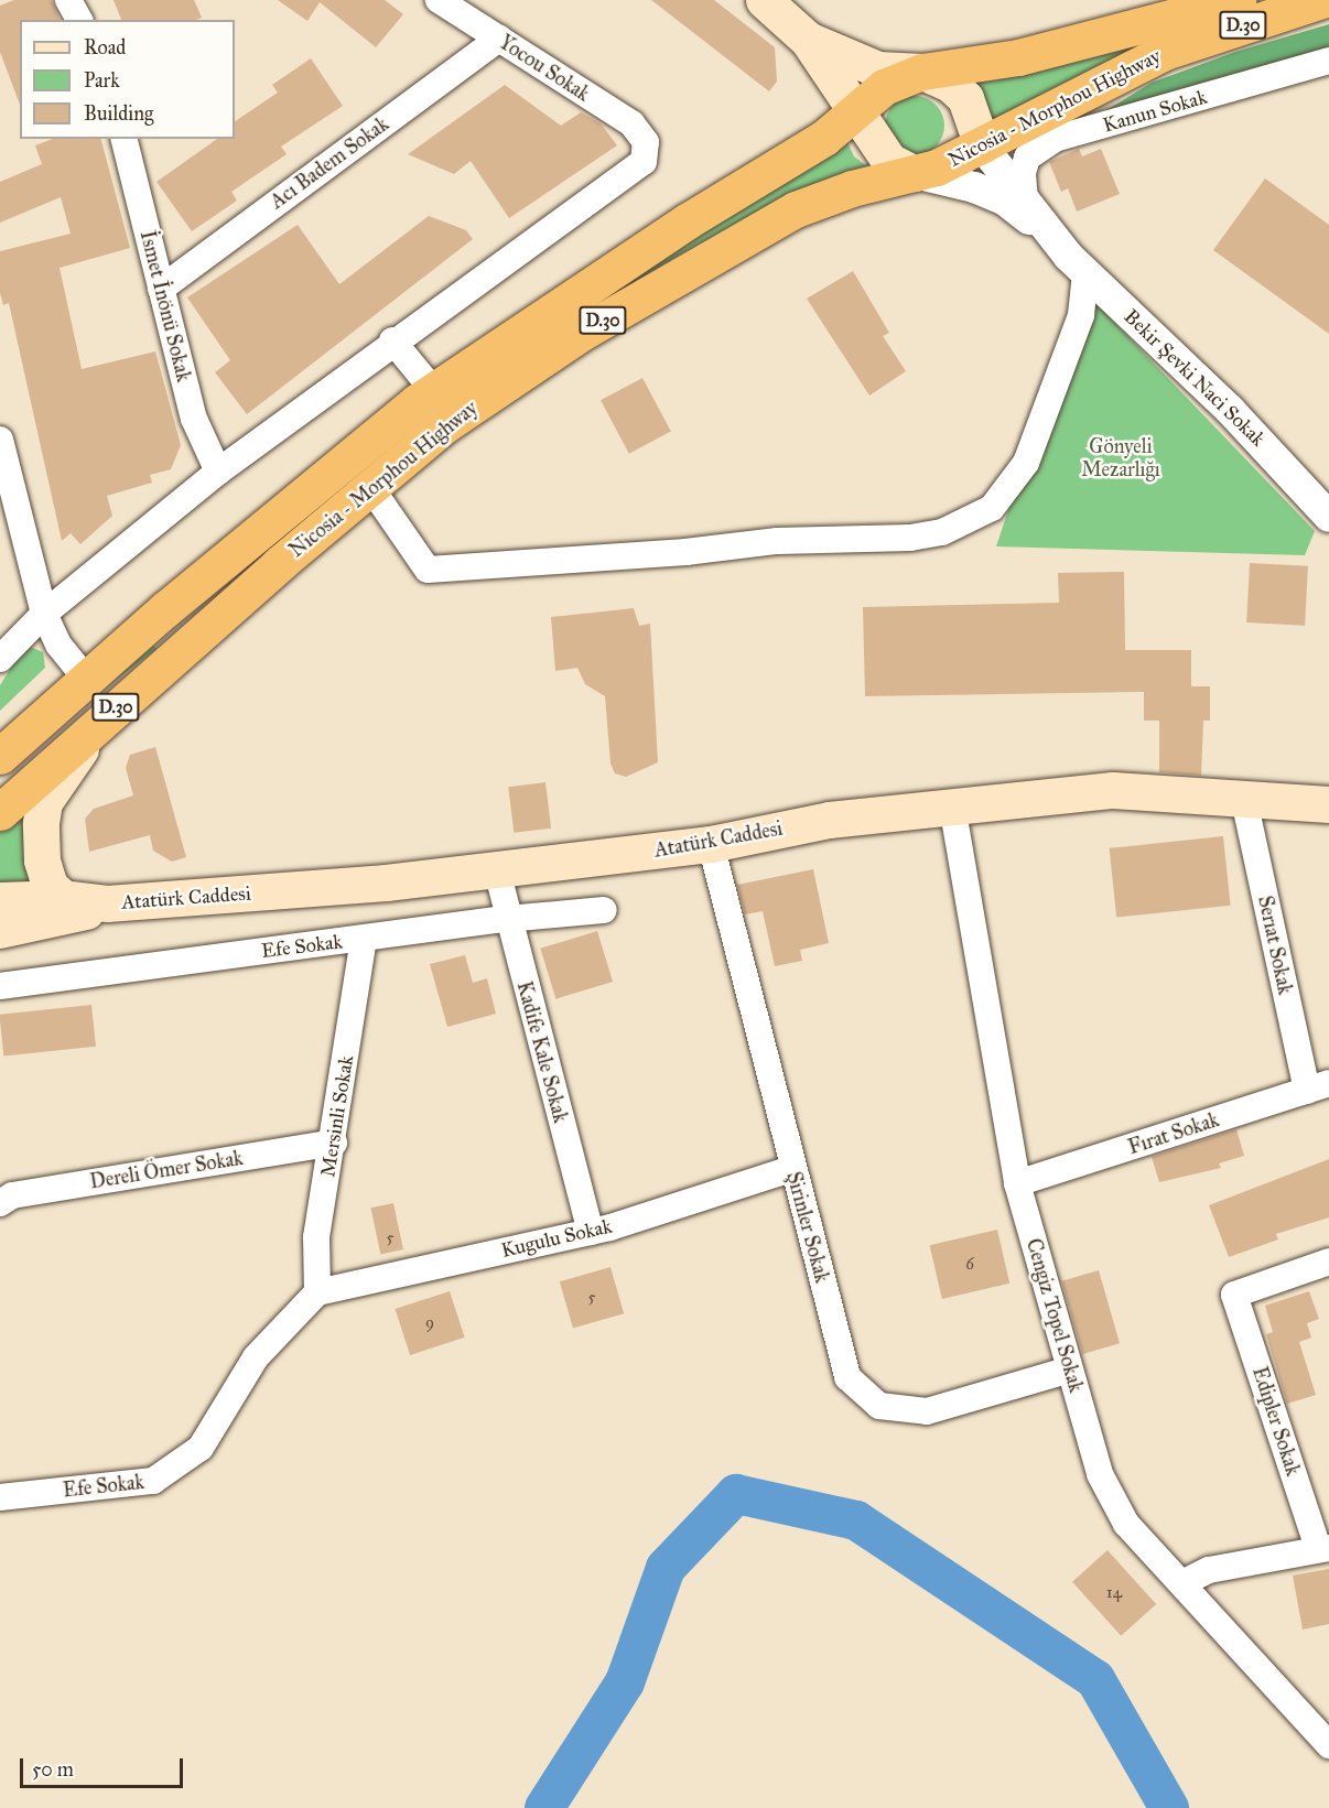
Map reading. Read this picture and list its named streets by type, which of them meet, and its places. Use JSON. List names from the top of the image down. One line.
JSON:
{"streets":{"highway":["D.30","Nicosia - Morphou Highway"],"main road":["Atatürk Caddesi"],"street":["Yocou Sokak","Kanun Sokak","Acı Badem Sokak","İsmet İnönü Sokak","Bekir Şevki Naci Sokak","Serıat Sokak","Efe Sokak","Kadife Kale Sokak","Mersinli Sokak","Fırat Sokak","Dereli Ömer Sokak","Şirinler Sokak","Kugulu Sokak","Cengiz Topel Sokak","Edipler Sokak"]},"crossings":[["Yocou Sokak","Acı Badem Sokak"],["Nicosia - Morphou Highway","Bekir Şevki Naci Sokak"],["Kanun Sokak","Bekir Şevki Naci Sokak"],["Acı Badem Sokak","İsmet İnönü Sokak"],["Atatürk Caddesi","Serıat Sokak"],["Atatürk Caddesi","Kadife Kale Sokak"],["Atatürk Caddesi","Şirinler Sokak"],["Atatürk Caddesi","Cengiz Topel Sokak"],["Serıat Sokak","Fırat Sokak"],["Efe Sokak","Kadife Kale Sokak"],["Efe Sokak","Mersinli Sokak"],["Efe Sokak","Kugulu Sokak"],["Kadife Kale Sokak","Kugulu Sokak"],["Mersinli Sokak","Dereli Ömer Sokak"],["Mersinli Sokak","Kugulu Sokak"],["Fırat Sokak","Cengiz Topel Sokak"],["Şirinler Sokak","Kugulu Sokak"],["Şirinler Sokak","Cengiz Topel Sokak"]],"parks":["Gönyeli Mezarlığı"],"house_numbers":["5","6","5","9","14"],"legend":["Road","Park","Building"],"scale_bar":"50 m"}
